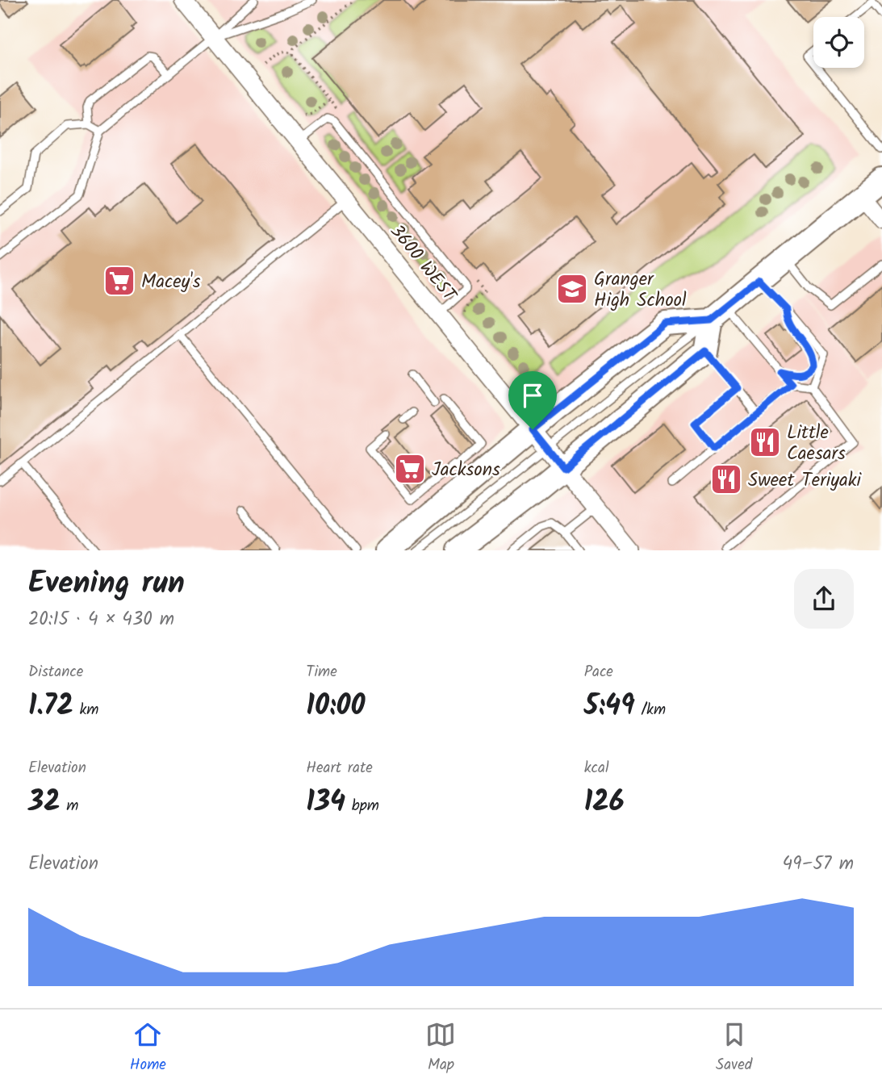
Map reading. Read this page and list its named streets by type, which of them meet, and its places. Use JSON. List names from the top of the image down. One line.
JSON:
{"streets":{"street":["3600 WEST"]},"places":{"supermarket":["Macey's","Jacksons"],"school or university":["Granger High School"],"restaurant":["Little Caesars","Sweet Teriyaki"]},"page":{"heading":["Evening run","20:15 · 4 × 430 m"],"stats":[["Distance","1.72 km"],["Time","10:00"],["Pace","5:49 /km"],["Elevation","32 m"],["Heart rate","134 bpm"],["kcal","126"]],"chart":["Elevation","49–57 m"],"tabs":["Home","Map","Saved"]}}
